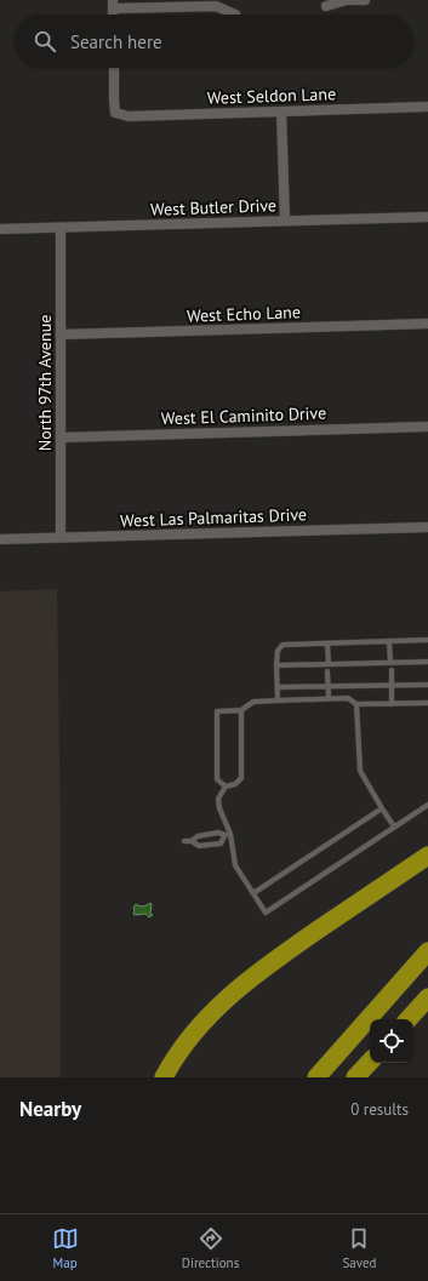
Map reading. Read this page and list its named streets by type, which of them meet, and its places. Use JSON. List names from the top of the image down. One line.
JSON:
{"streets":{"street":["West Seldon Lane","West Butler Drive","West Echo Lane","North 97th Avenue","West El Caminito Drive","West Las Palmaritas Drive"]},"crossings":[["West Butler Drive","North 97th Avenue"],["West Echo Lane","North 97th Avenue"],["North 97th Avenue","West El Caminito Drive"],["North 97th Avenue","West Las Palmaritas Drive"]],"page":{"search":"Search here","heading":["Nearby","0 results"],"nav":["Map","Directions","Saved"]}}
